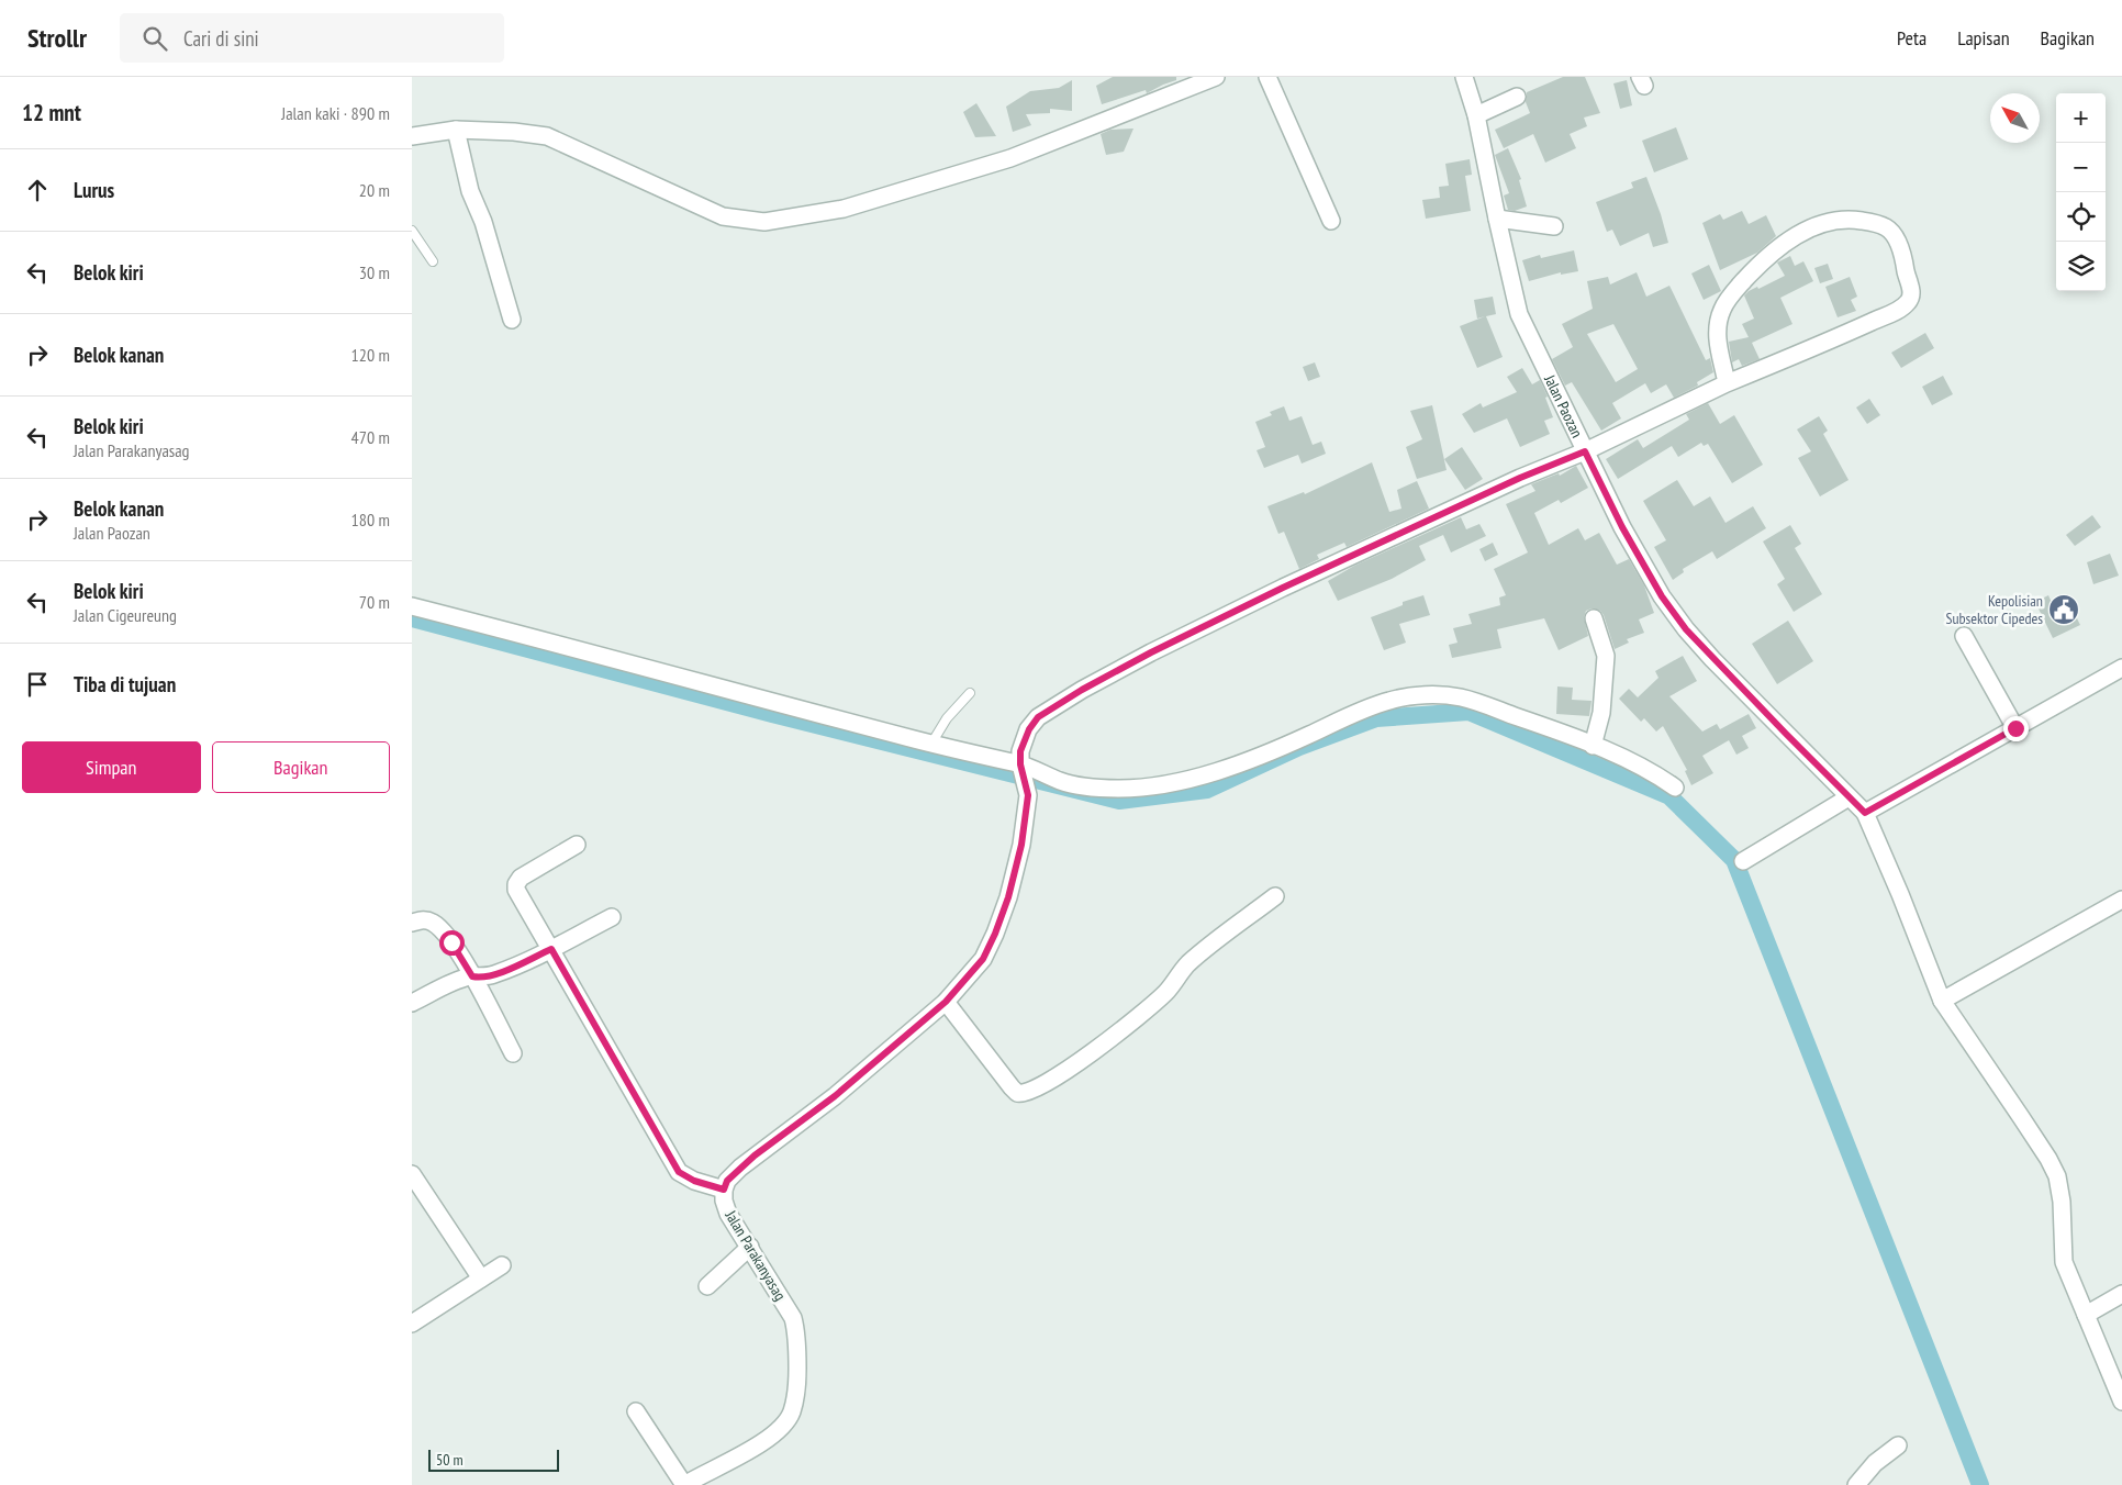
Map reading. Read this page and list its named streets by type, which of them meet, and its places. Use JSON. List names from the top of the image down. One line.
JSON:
{"streets":{"street":["Jalan Paozan","Jalan Parakanyasag"]},"crossings":[["Jalan Paozan","Jalan Parakanyasag"]],"places":{"public building":["Kepolisian Subsektor Cipedes"]},"scale_bar":"50 m","north":"top left","page":{"header":"Strollr","search":"Cari di sini","nav":["Peta","Lapisan","Bagikan"],"heading":["12 mnt","Jalan kaki · 890 m"],"map_buttons":["+","−"],"list":[["Lurus","20 m"],["Belok kiri","30 m"],["Belok kanan","120 m"],["Belok kiri","Jalan Parakanyasag","470 m"],["Belok kanan","Jalan Paozan","180 m"],["Belok kiri","Jalan Cigeureung","70 m"],"Tiba di tujuan"],"buttons":["Simpan","Bagikan"],"scale":"50 m"}}
